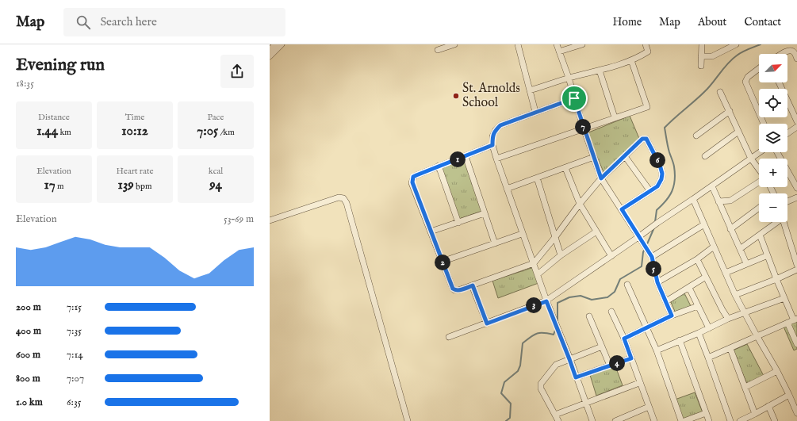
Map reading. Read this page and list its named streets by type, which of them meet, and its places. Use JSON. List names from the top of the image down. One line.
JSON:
{"places":["St. Arnolds School"],"north":"top right","page":{"header":"Map","search":"Search here","nav":["Home","Map","About","Contact"],"heading":["Evening run","18:35"],"map_buttons":["+","−"],"stats":[["Distance","1.44 km"],["Time","10:12"],["Pace","7:05 /km"],["Elevation","17 m"],["Heart rate","139 bpm"],["kcal","94"]],"pins":["7","1","6","2","5","3","4"],"chart":["Elevation","53–69 m"],"list":[{"name":"200 m","note":"7:15"},{"name":"400 m","note":"7:35"},{"name":"600 m","note":"7:14"},{"name":"800 m","note":"7:07"},{"name":"1.0 km","note":"6:35"}]}}
